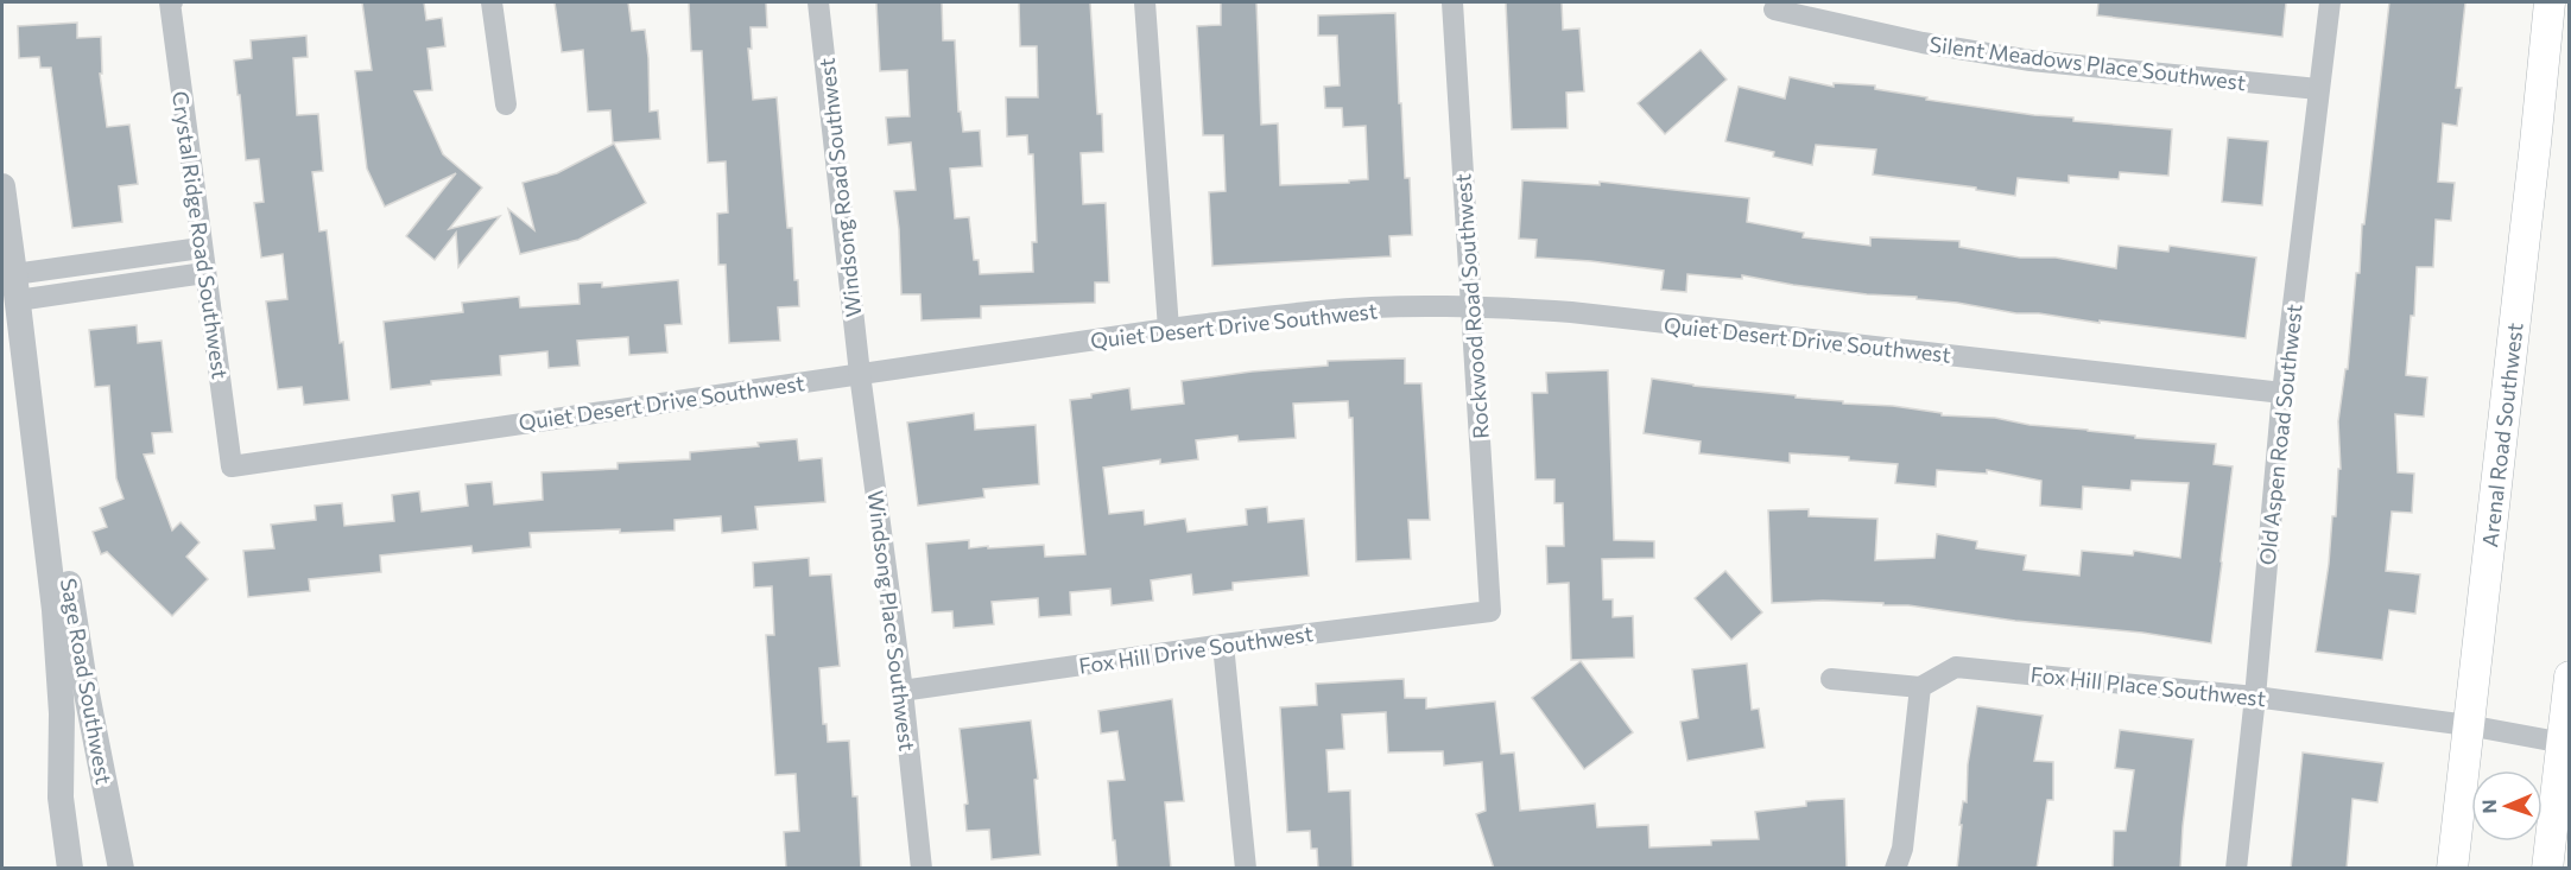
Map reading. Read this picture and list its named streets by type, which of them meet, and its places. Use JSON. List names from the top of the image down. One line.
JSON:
{"streets":{"main road":["Arenal Road Southwest"],"street":["Silent Meadows Place Southwest","Windsong Road Southwest","Crystal Ridge Road Southwest","Rockwood Road Southwest","Quiet Desert Drive Southwest","Old Aspen Road Southwest","Windsong Place Southwest","Fox Hill Drive Southwest","Sage Road Southwest","Fox Hill Place Southwest"]},"crossings":[["Silent Meadows Place Southwest","Old Aspen Road Southwest"],["Windsong Road Southwest","Quiet Desert Drive Southwest"],["Windsong Road Southwest","Windsong Place Southwest"],["Crystal Ridge Road Southwest","Quiet Desert Drive Southwest"],["Rockwood Road Southwest","Quiet Desert Drive Southwest"],["Rockwood Road Southwest","Fox Hill Drive Southwest"],["Quiet Desert Drive Southwest","Old Aspen Road Southwest"],["Quiet Desert Drive Southwest","Windsong Place Southwest"],["Old Aspen Road Southwest","Fox Hill Place Southwest"],["Arenal Road Southwest","Fox Hill Place Southwest"],["Windsong Place Southwest","Fox Hill Drive Southwest"]],"north":"left"}
